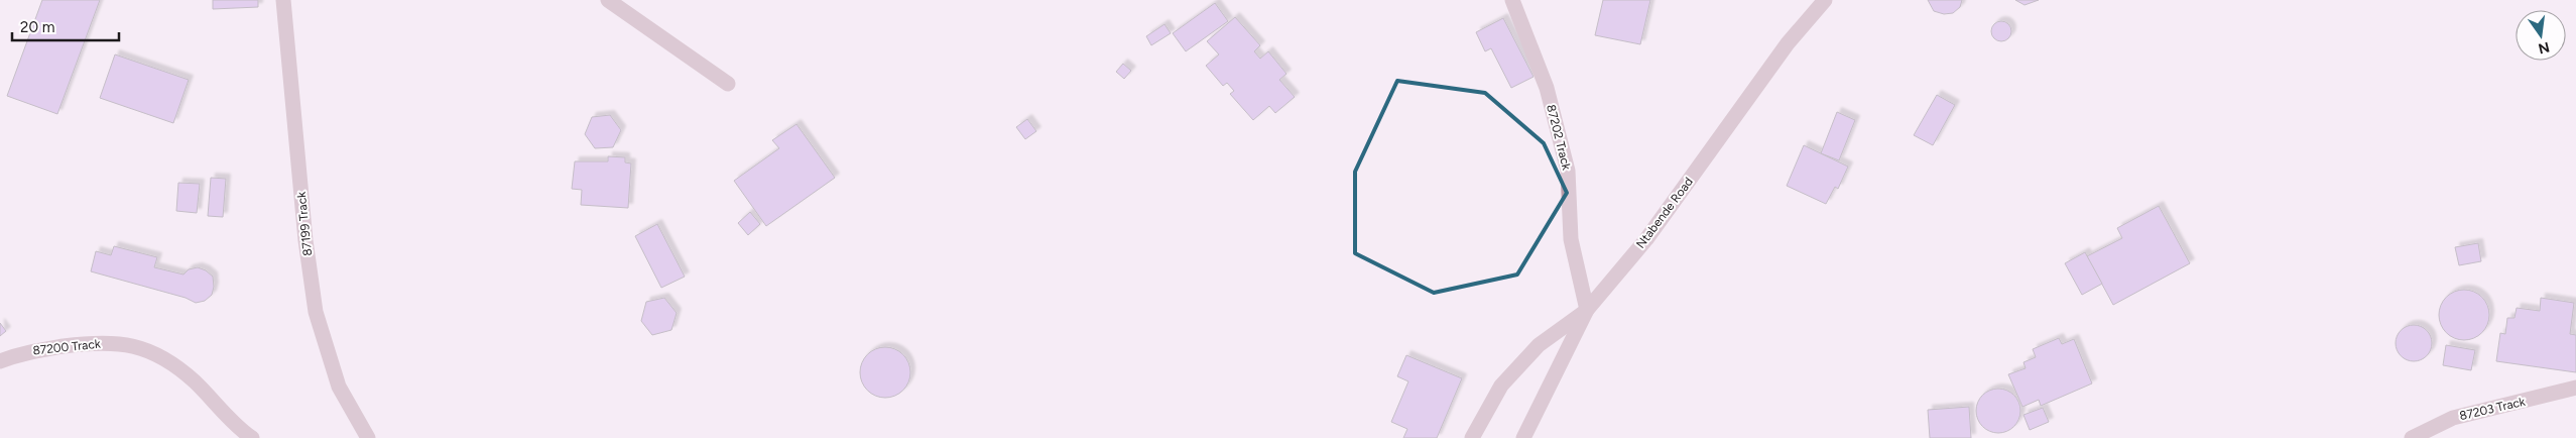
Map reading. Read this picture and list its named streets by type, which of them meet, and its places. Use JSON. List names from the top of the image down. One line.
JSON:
{"streets":{"street":["87202 Track","Ntabende Road","87199 Track","87200 Track","87203 Track"]},"crossings":[["87202 Track","Ntabende Road"]],"scale_bar":"20 m","north":"bottom"}
